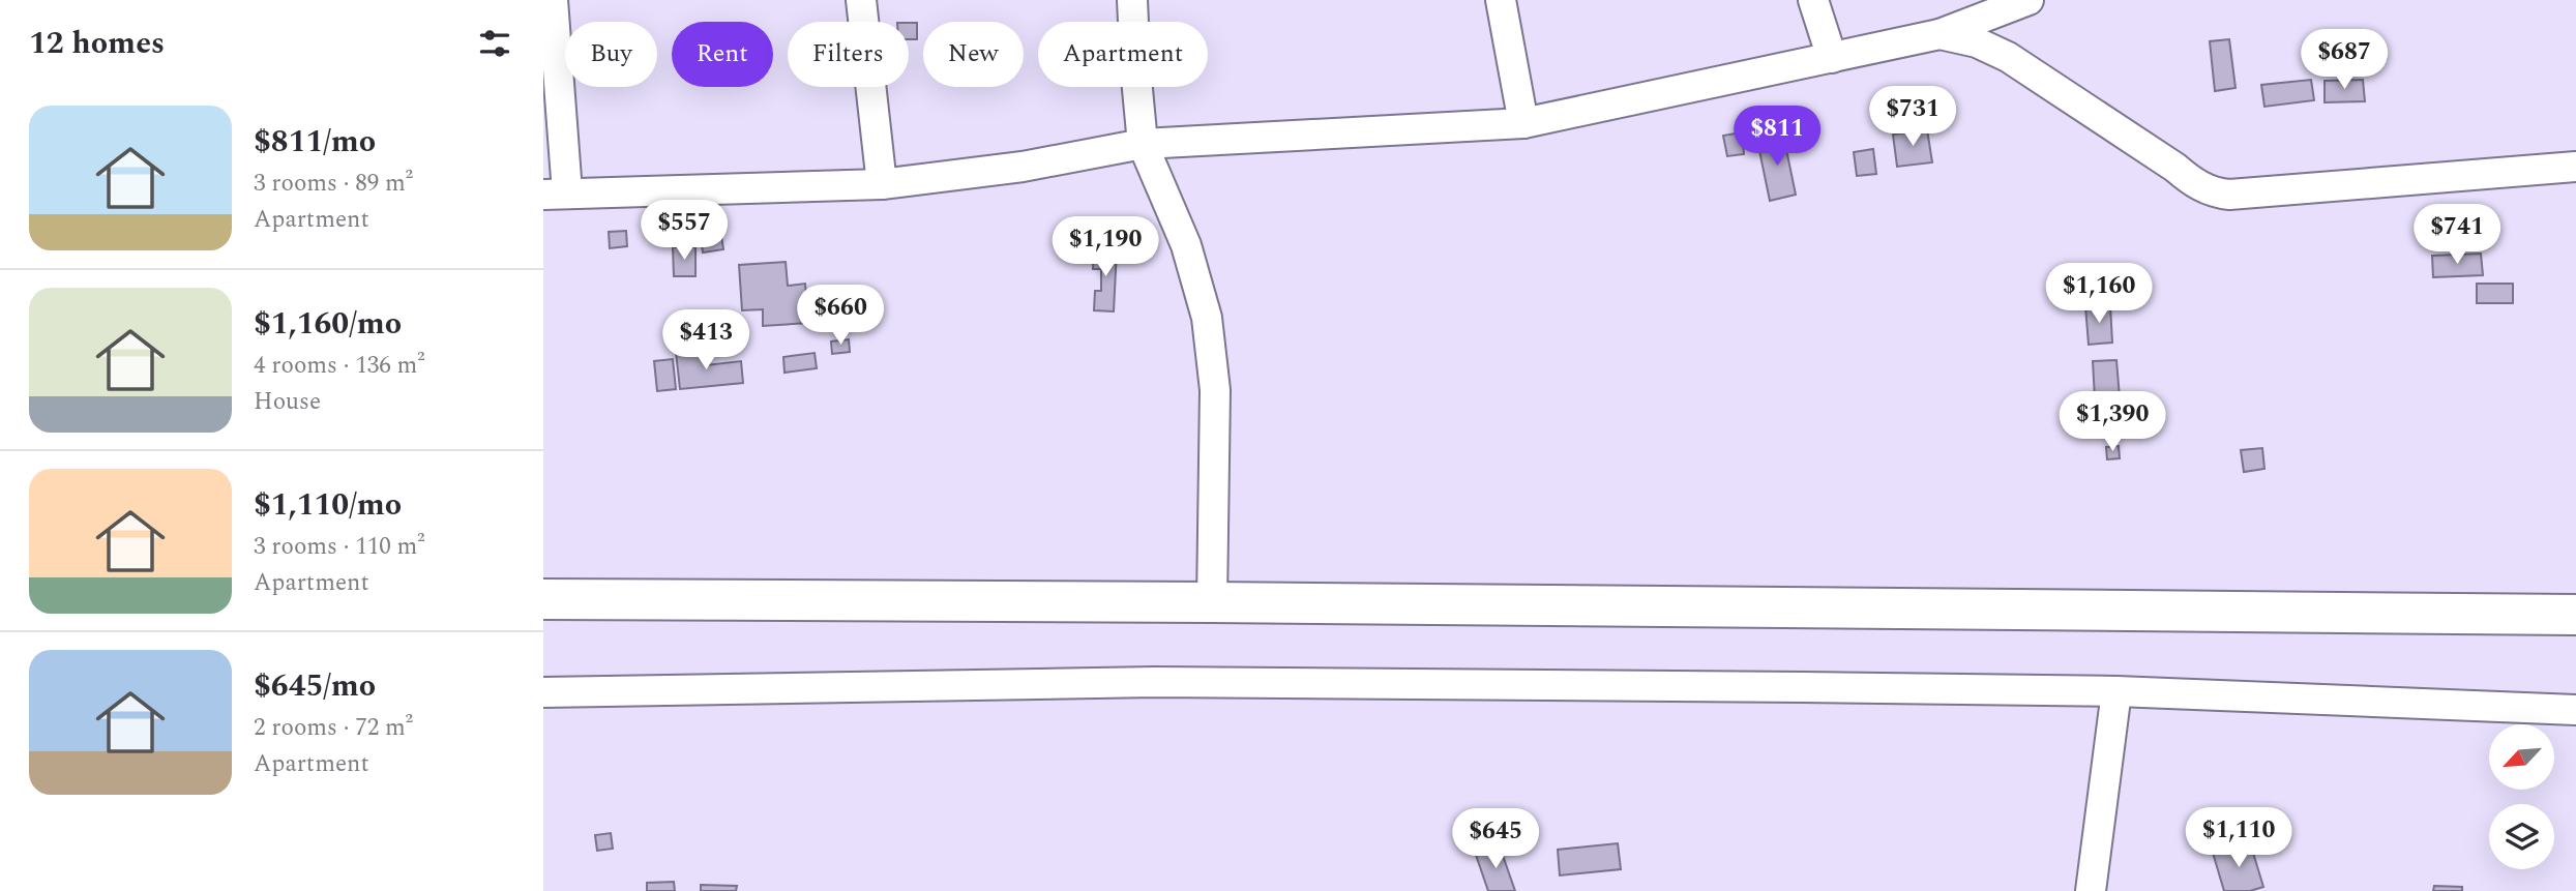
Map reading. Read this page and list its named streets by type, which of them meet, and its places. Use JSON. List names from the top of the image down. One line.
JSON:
{"north":"bottom left","page":{"heading":"12 homes","chip":["Buy","Rent","Filters","New","Apartment"],"price":["$687","$731","$811","$557","$741","$1,190","$1,160","$660","$413","$1,390","$1,110","$645"],"list":[{"name":"$811/mo","note":"3 rooms · 89 m² · Apartment"},{"name":"$1,160/mo","note":"4 rooms · 136 m² · House"},{"name":"$1,110/mo","note":"3 rooms · 110 m² · Apartment"},{"name":"$645/mo","note":"2 rooms · 72 m² · Apartment"}]}}
